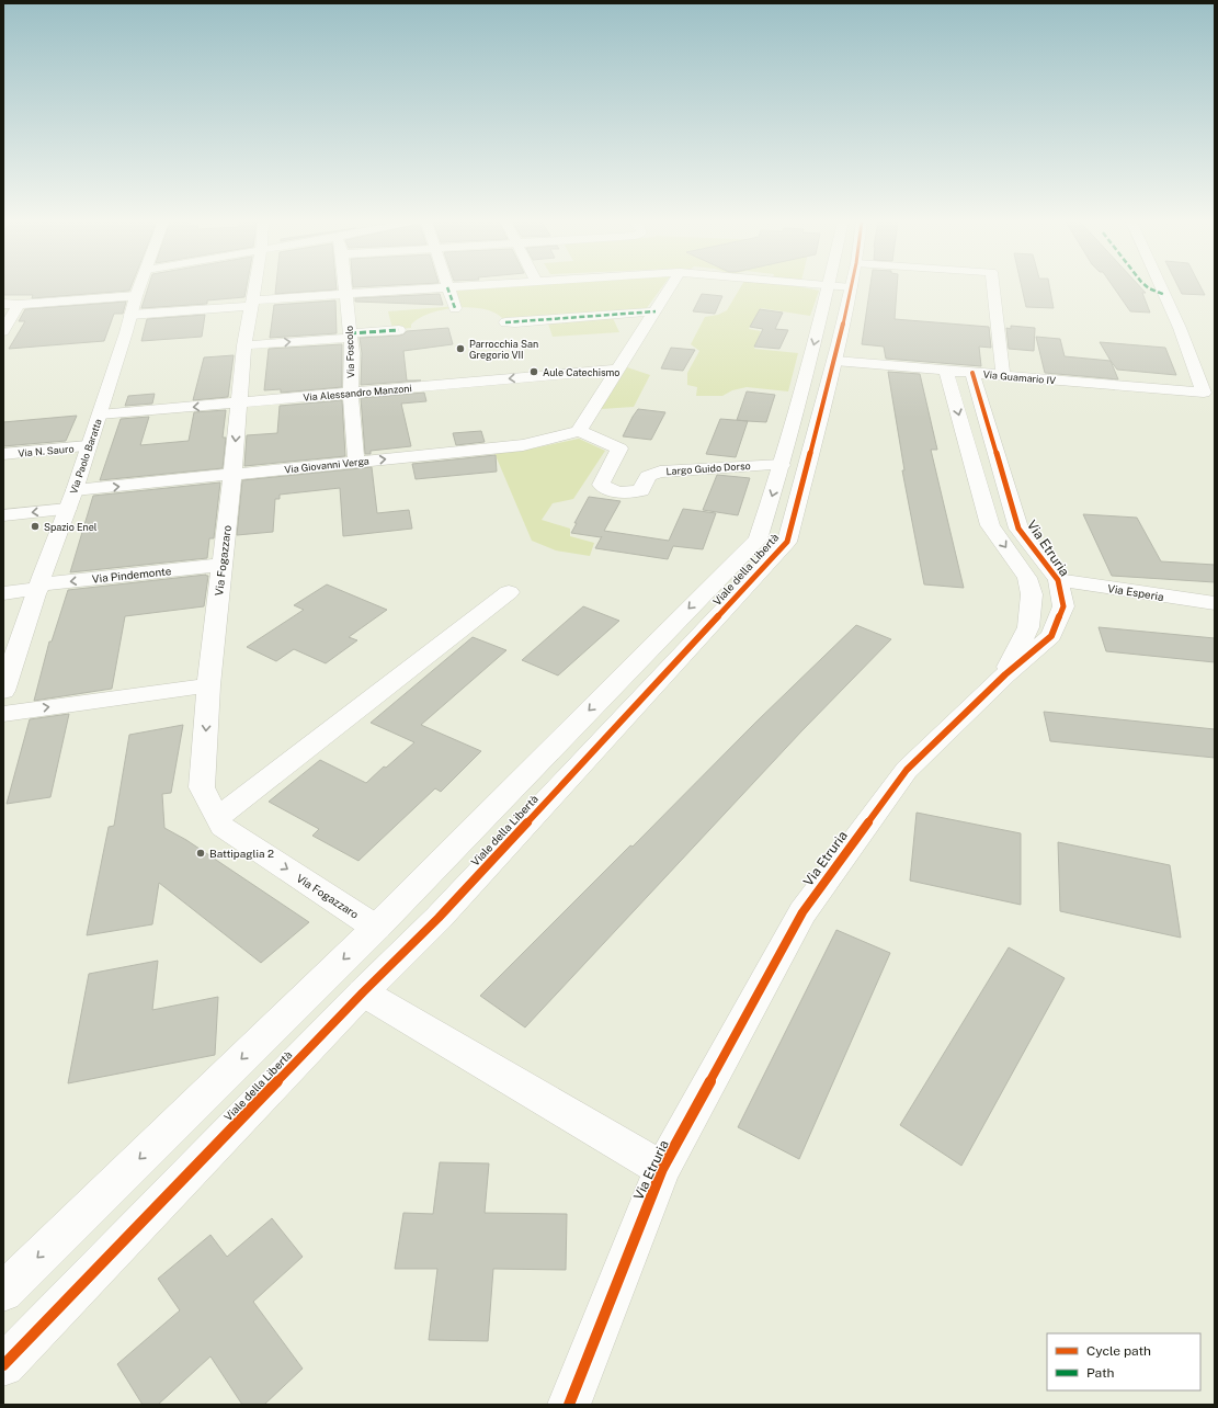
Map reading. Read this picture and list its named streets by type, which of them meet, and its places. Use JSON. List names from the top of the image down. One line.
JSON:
{"streets":{"street":["Via Foscolo","Via Guamario IV","Via Alessandro Manzoni","Via N. Sauro","Via Paolo Baratta","Via Giovanni Verga","Largo Guido Dorso","Via Etruria","Via Fogazzaro","Viale della Libertà","Via Pindemonte","Via Esperia"]},"crossings":[["Via Foscolo","Via Alessandro Manzoni"],["Via Foscolo","Via Giovanni Verga"],["Via Guamario IV","Via Etruria"],["Via Guamario IV","Viale della Libertà"],["Via Alessandro Manzoni","Via Paolo Baratta"],["Via Alessandro Manzoni","Via Fogazzaro"],["Via N. Sauro","Via Paolo Baratta"],["Via Paolo Baratta","Via Giovanni Verga"],["Via Paolo Baratta","Via Pindemonte"],["Via Giovanni Verga","Largo Guido Dorso"],["Via Giovanni Verga","Via Fogazzaro"],["Largo Guido Dorso","Viale della Libertà"],["Via Etruria","Via Esperia"],["Via Fogazzaro","Viale della Libertà"],["Via Fogazzaro","Via Pindemonte"]],"one_way":["Via Fogazzaro"],"places":["Parrocchia San Gregorio VII","Aule Catechismo","Spazio Enel","Battipaglia 2"],"legend":["Cycle path","Path"]}
